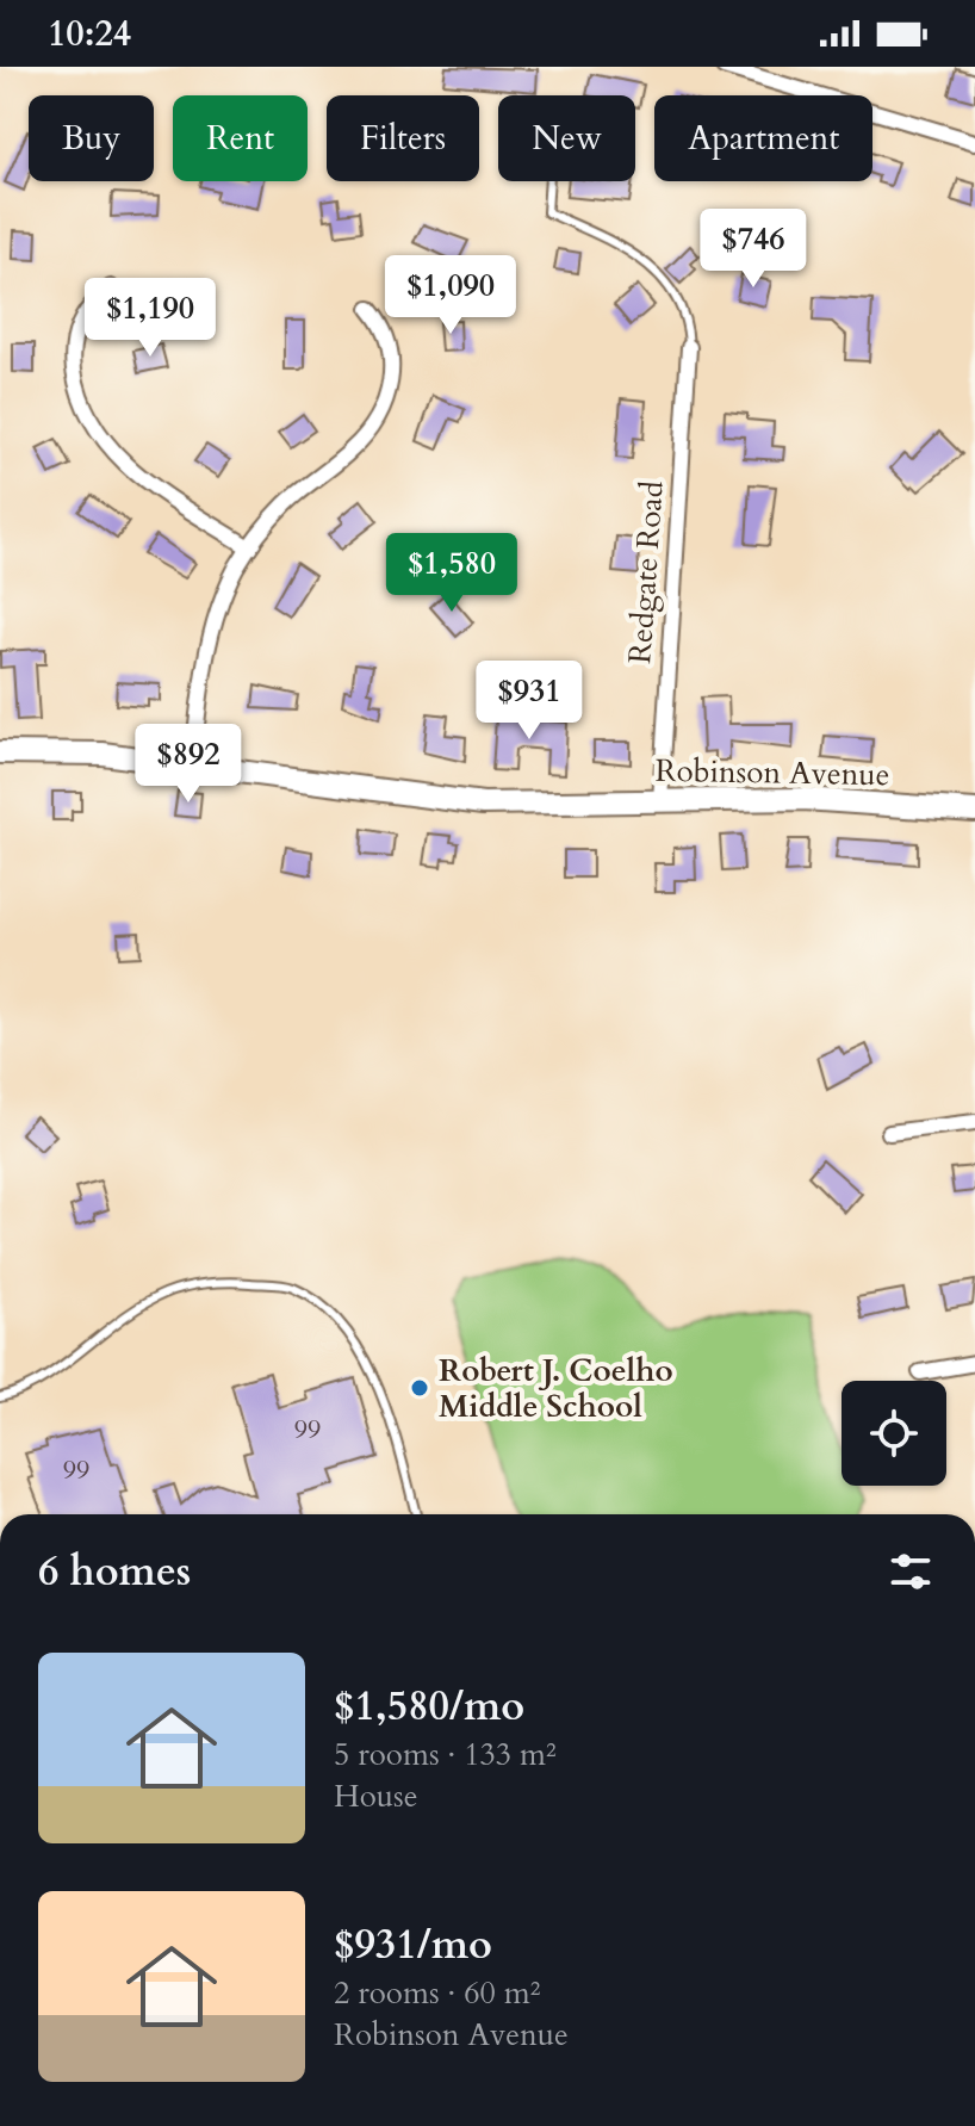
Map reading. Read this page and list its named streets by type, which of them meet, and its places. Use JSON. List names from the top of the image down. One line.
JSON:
{"streets":{"street":["Redgate Road","Robinson Avenue"]},"crossings":[["Redgate Road","Robinson Avenue"]],"places":["Robert J. Coelho Middle School"],"house_numbers":["99","99"],"page":{"status":"10:24","chip":["Buy","Rent","Filters","New","Apartment"],"price":["$746","$1,090","$1,190","$1,580","$931","$892"],"heading":"6 homes","list":[{"name":"$1,580/mo","note":"5 rooms · 133 m² · House"},{"name":"$931/mo","note":"2 rooms · 60 m² · Robinson Avenue"}]}}
